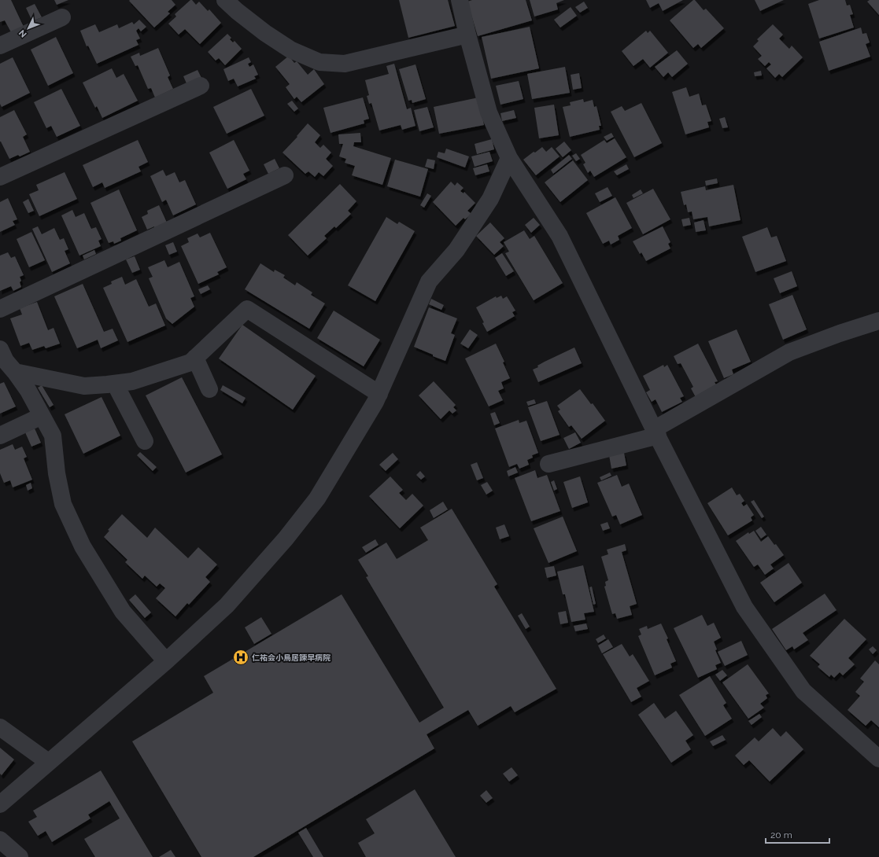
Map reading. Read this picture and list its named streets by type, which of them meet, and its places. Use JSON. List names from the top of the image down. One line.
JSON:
{"places":{"hospital":["仁祐会小鳥居諫早病院"]},"scale_bar":"20 m","north":"bottom left"}
